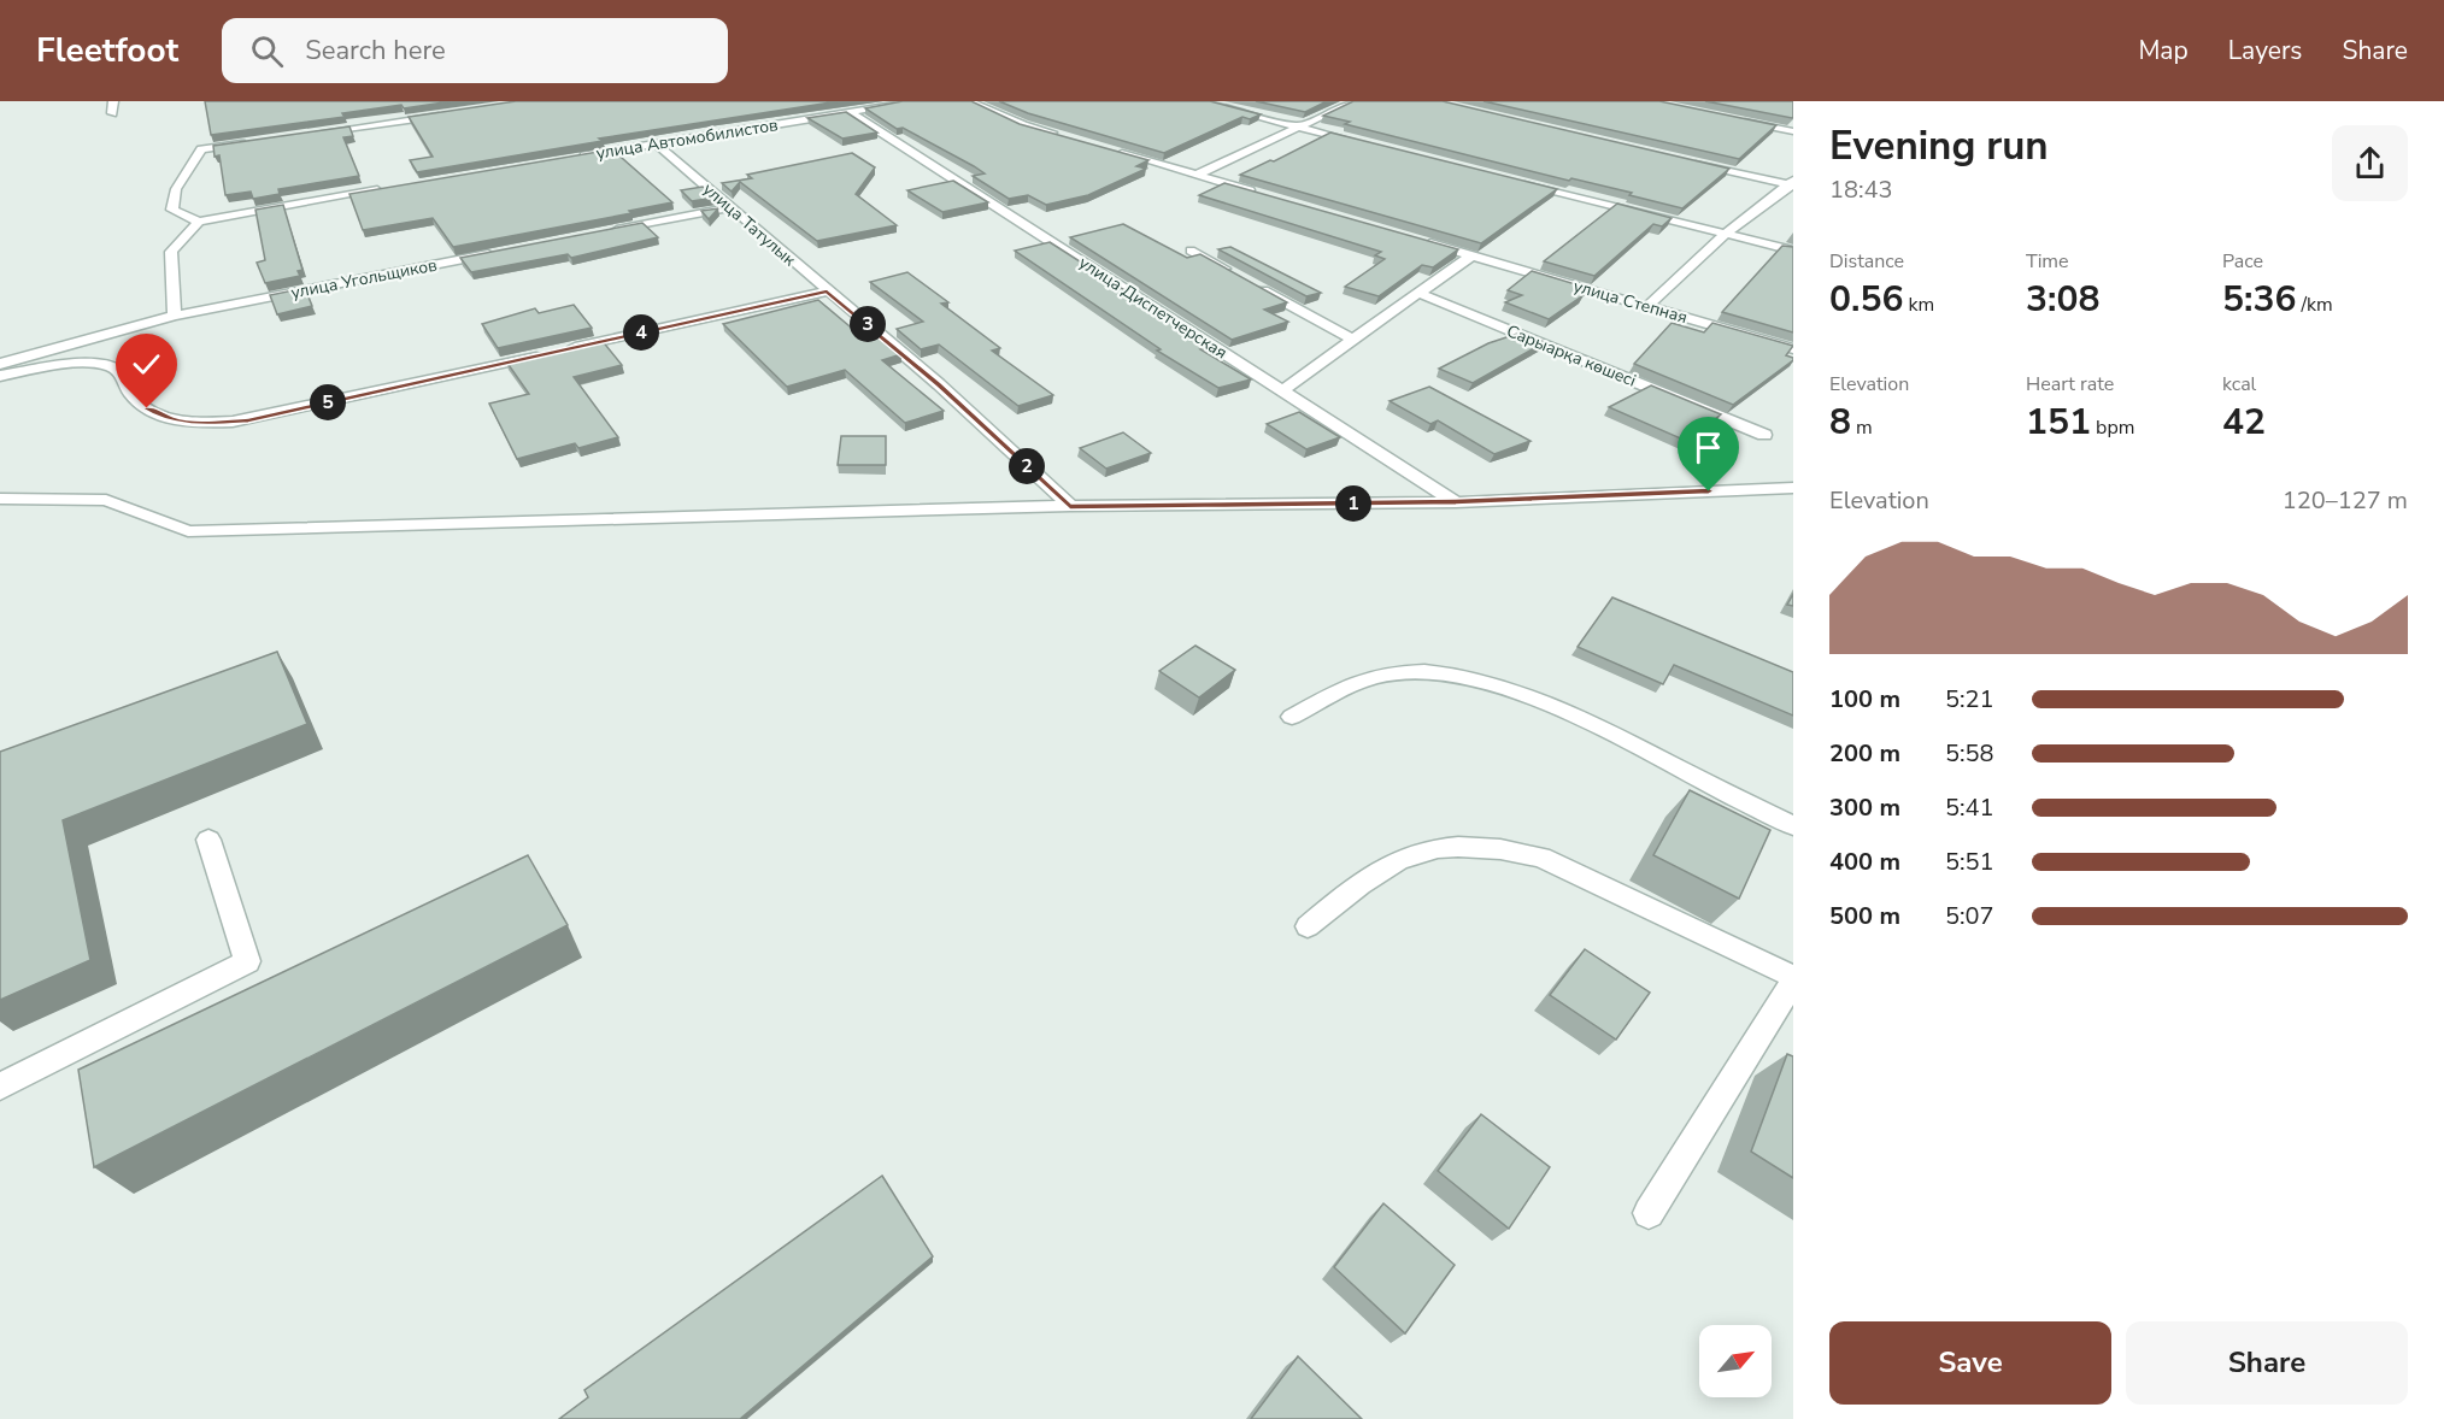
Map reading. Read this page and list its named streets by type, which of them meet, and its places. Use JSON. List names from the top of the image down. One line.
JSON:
{"streets":{"street":["улица Автомобилистов","улица Татулык","улица Угольщиков","улица Степная","улица Диспетчерская","Сарыарқа көшесі"]},"crossings":[["улица Автомобилистов","улица Татулык"],["улица Автомобилистов","улица Диспетчерская"]],"north":"top right","page":{"header":"Fleetfoot","search":"Search here","nav":["Map","Layers","Share"],"heading":["Evening run","18:43"],"stats":[["Distance","0.56 km"],["Time","3:08"],["Pace","5:36 /km"],["Elevation","8 m"],["Heart rate","151 bpm"],["kcal","42"]],"pins":["3","4","5","2","1"],"chart":["Elevation","120–127 m"],"list":[{"name":"100 m","note":"5:21"},{"name":"200 m","note":"5:58"},{"name":"300 m","note":"5:41"},{"name":"400 m","note":"5:51"},{"name":"500 m","note":"5:07"}],"buttons":["Save","Share"]}}
